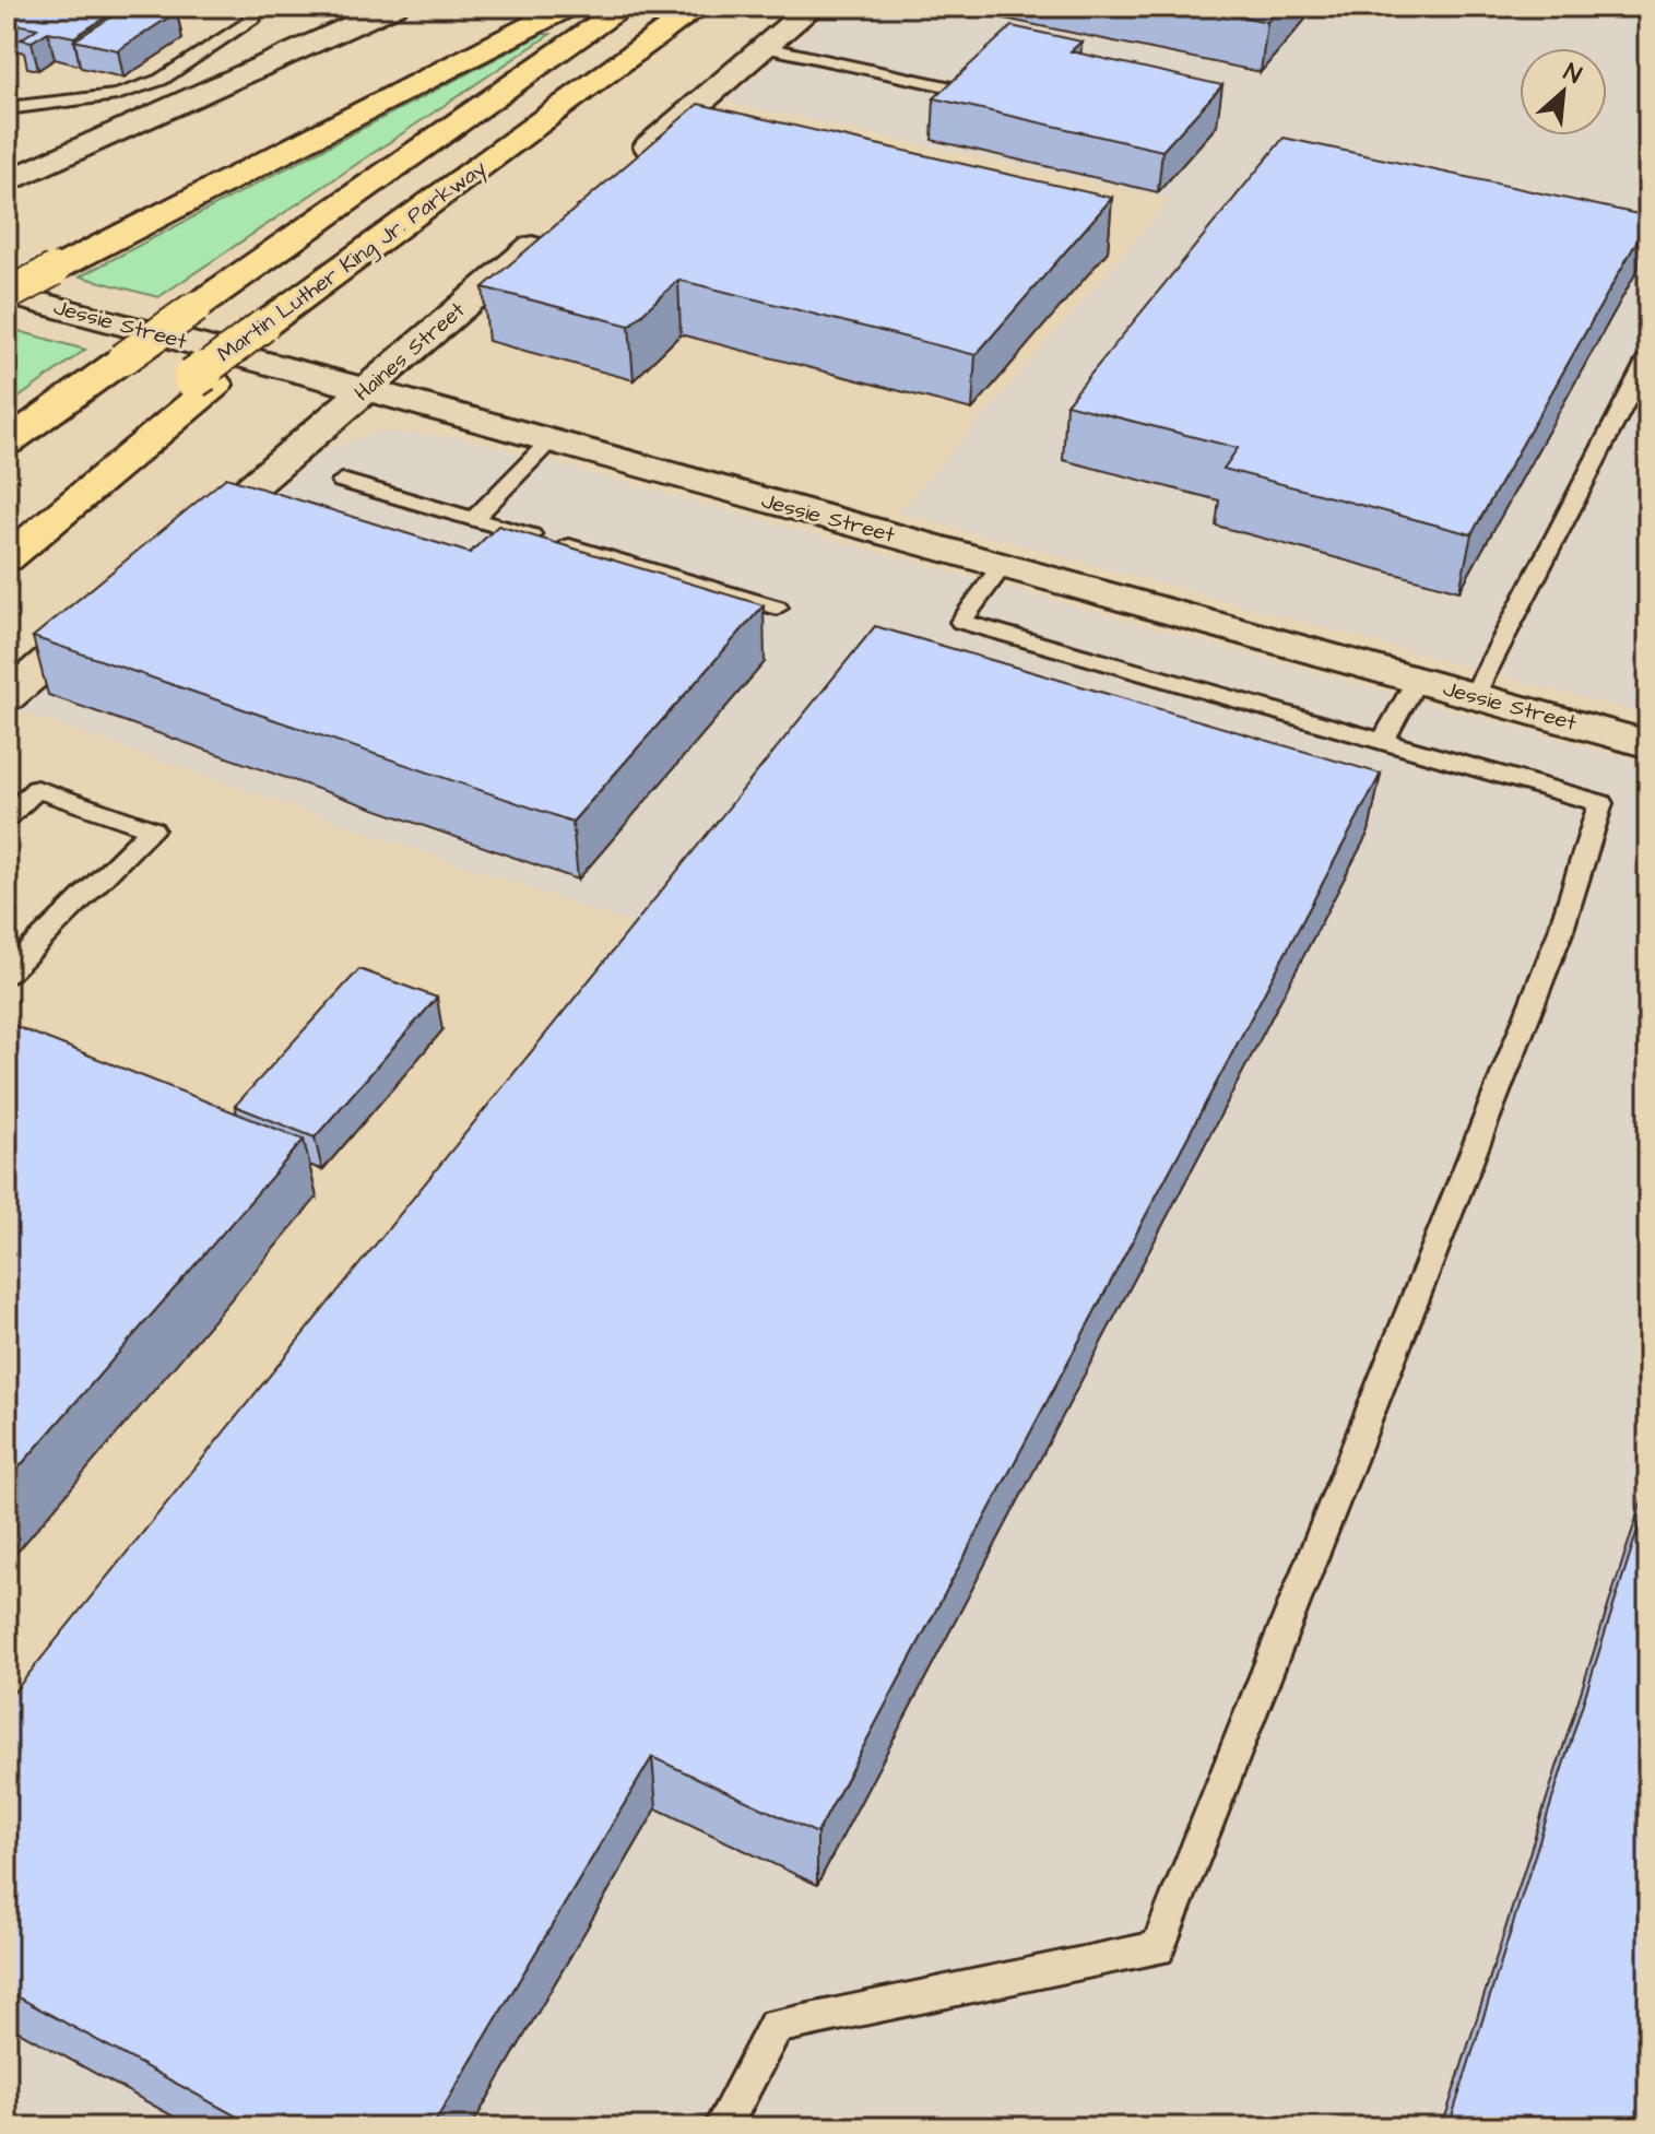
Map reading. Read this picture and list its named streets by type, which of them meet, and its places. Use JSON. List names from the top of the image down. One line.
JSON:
{"streets":{"highway":["Martin Luther King Jr. Parkway"],"street":["Jessie Street","Haines Street"]},"crossings":[["Jessie Street","Haines Street"]],"north":"top right"}
